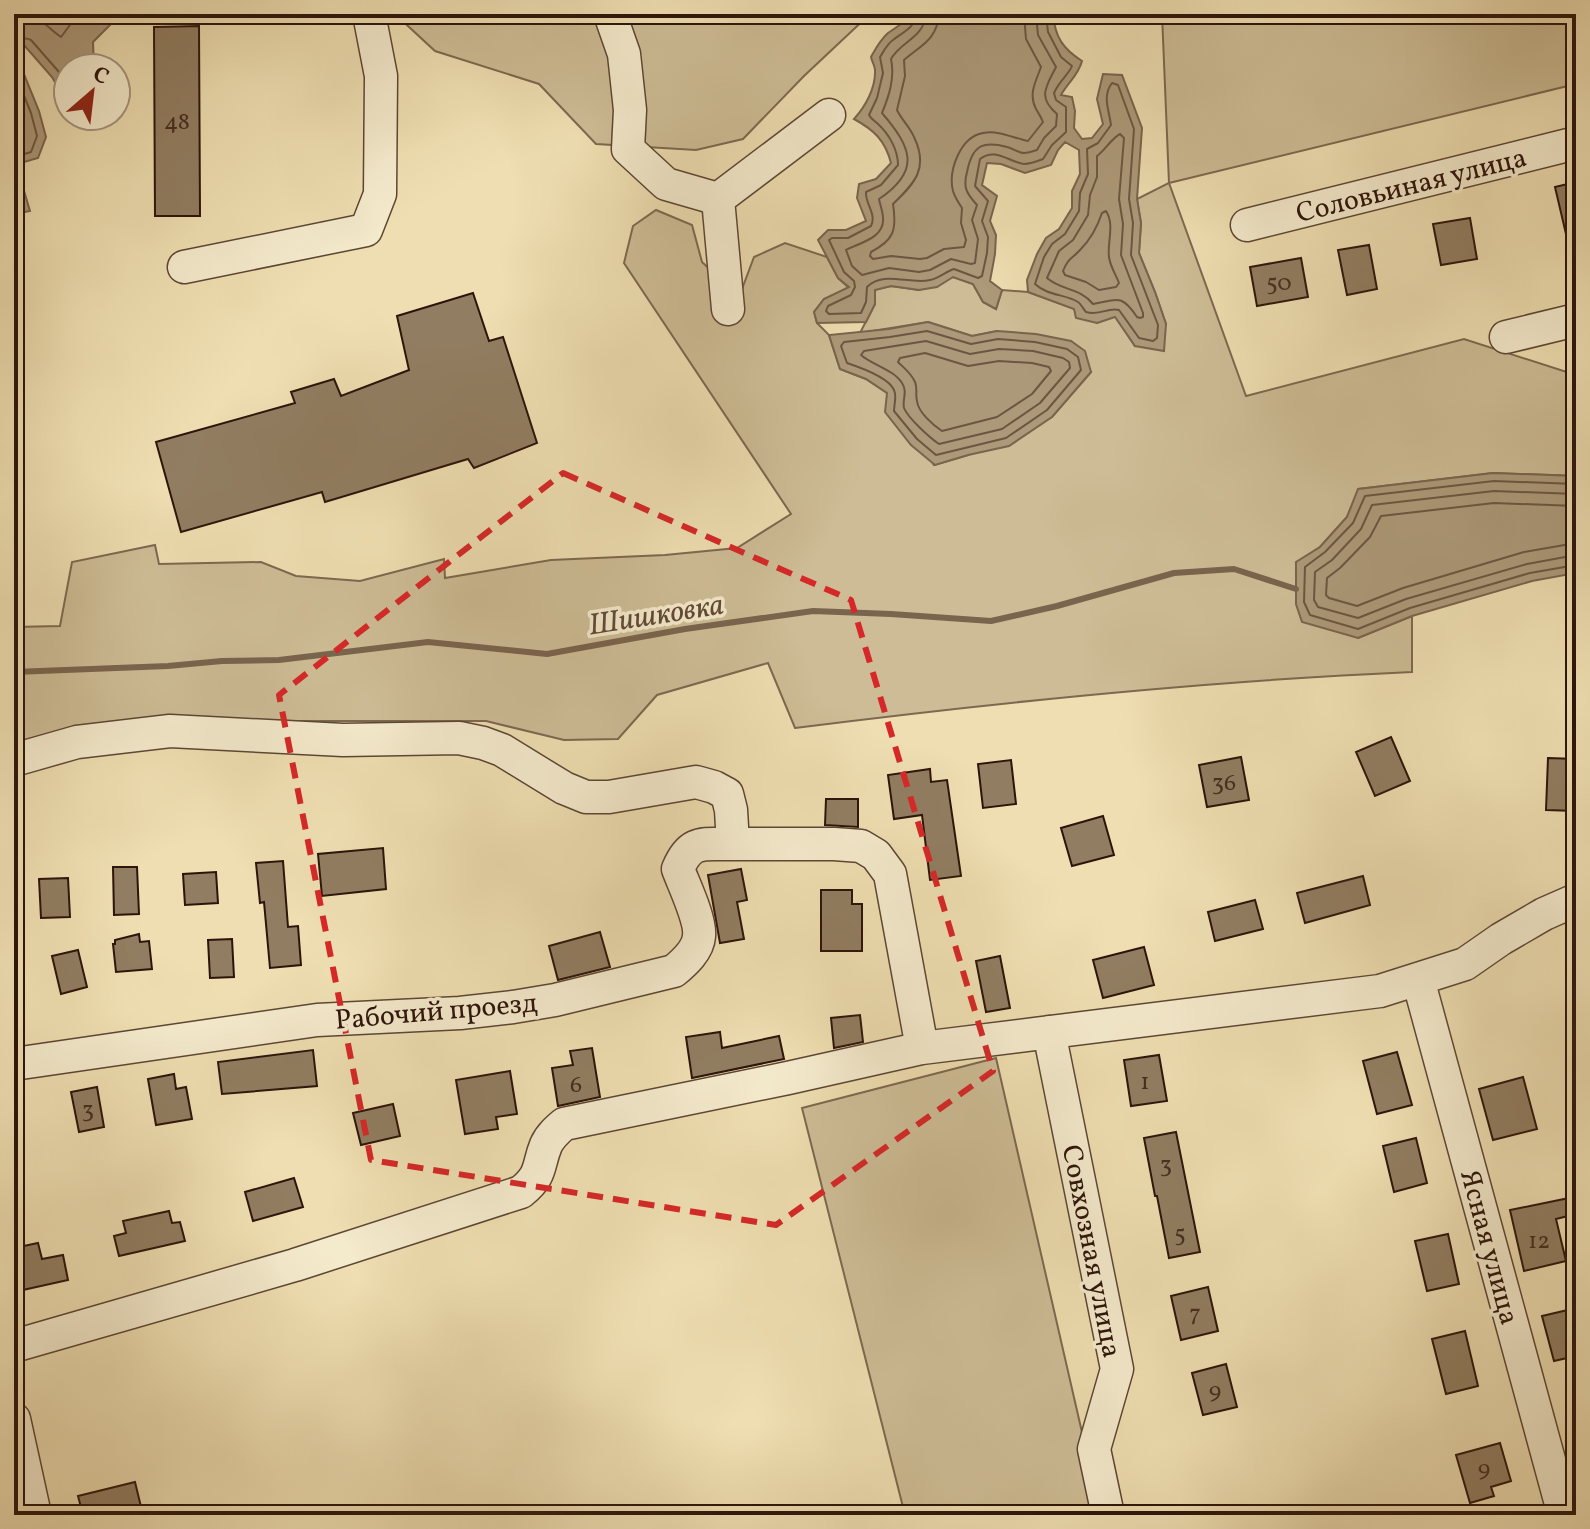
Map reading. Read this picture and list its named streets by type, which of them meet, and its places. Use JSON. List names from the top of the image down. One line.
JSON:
{"streets":{"street":["Соловьиная улица","Рабочий проезд","Ясная улица","Совхозная улица"]},"water":["Шишковка"],"house_numbers":["48","50","36","1","6","3","3","5","12","7","9","9"],"north":"top right"}
